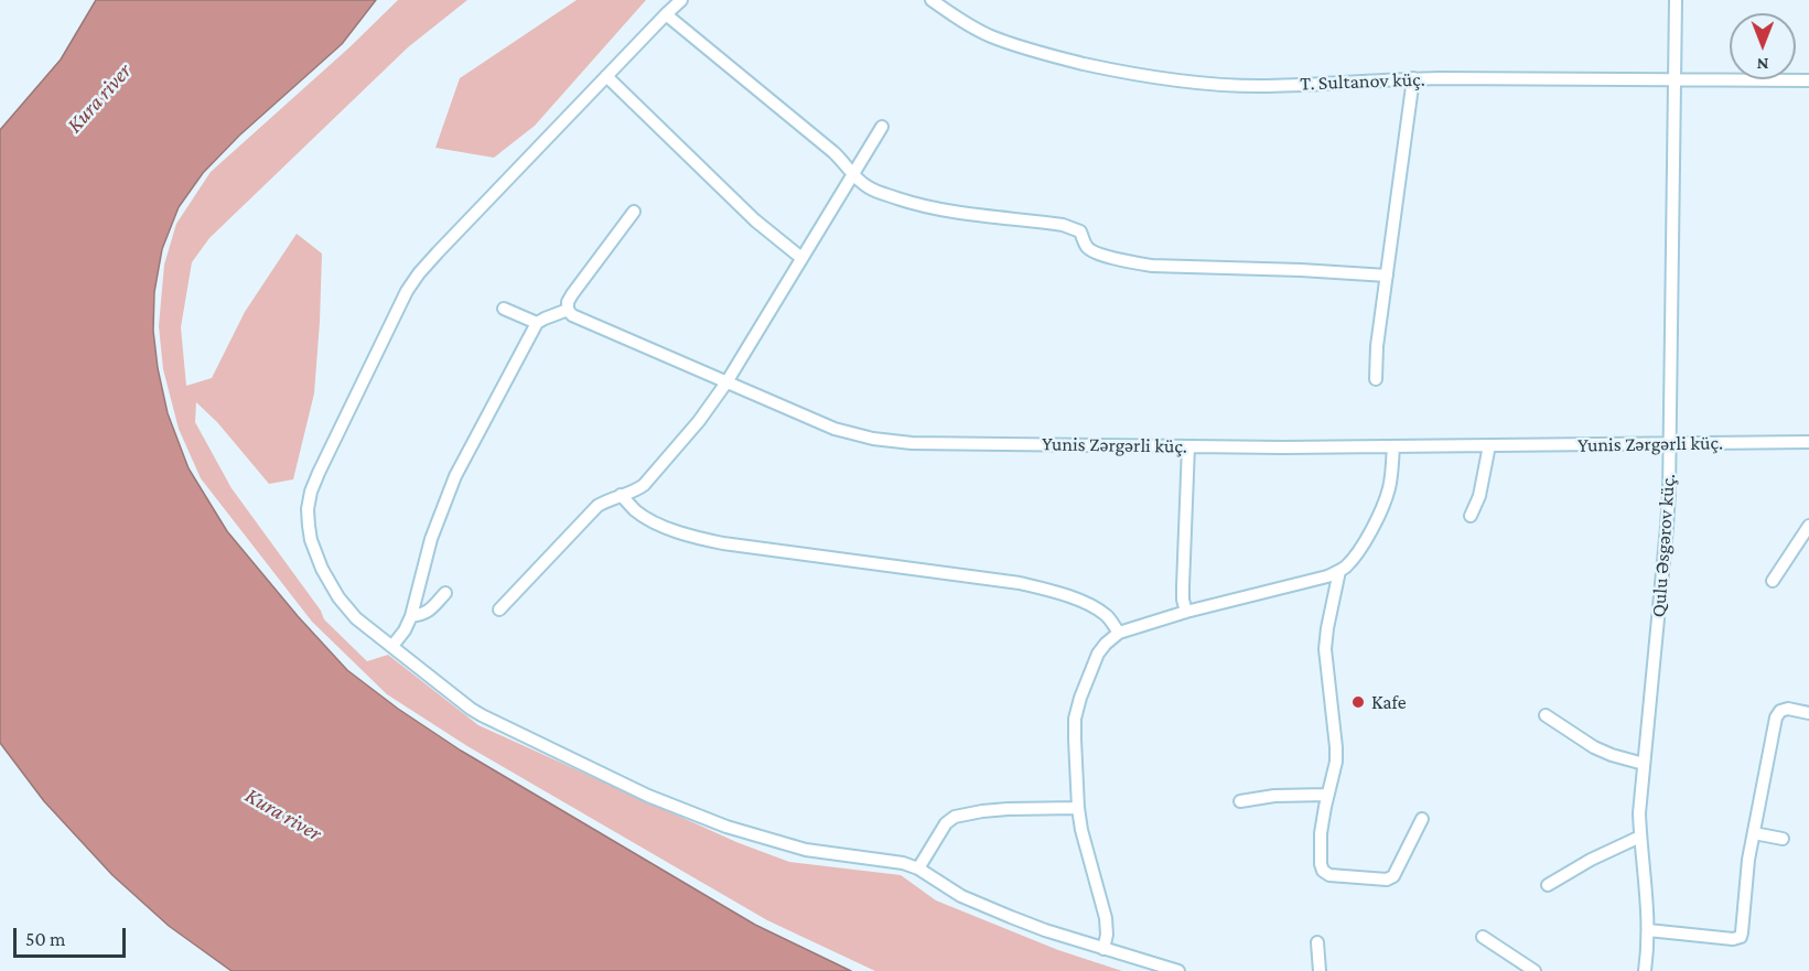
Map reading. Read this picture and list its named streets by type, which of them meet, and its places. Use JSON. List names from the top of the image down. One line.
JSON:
{"streets":{"street":["T. Sultanov küç.","Yunis Zərgərli küç.","Qulu Əsgərov küç."]},"crossings":[["T. Sultanov küç.","Qulu Əsgərov küç."],["Yunis Zərgərli küç.","Qulu Əsgərov küç."]],"water":["Kura river"],"places":["Kafe"],"scale_bar":"50 m","north":"bottom"}
